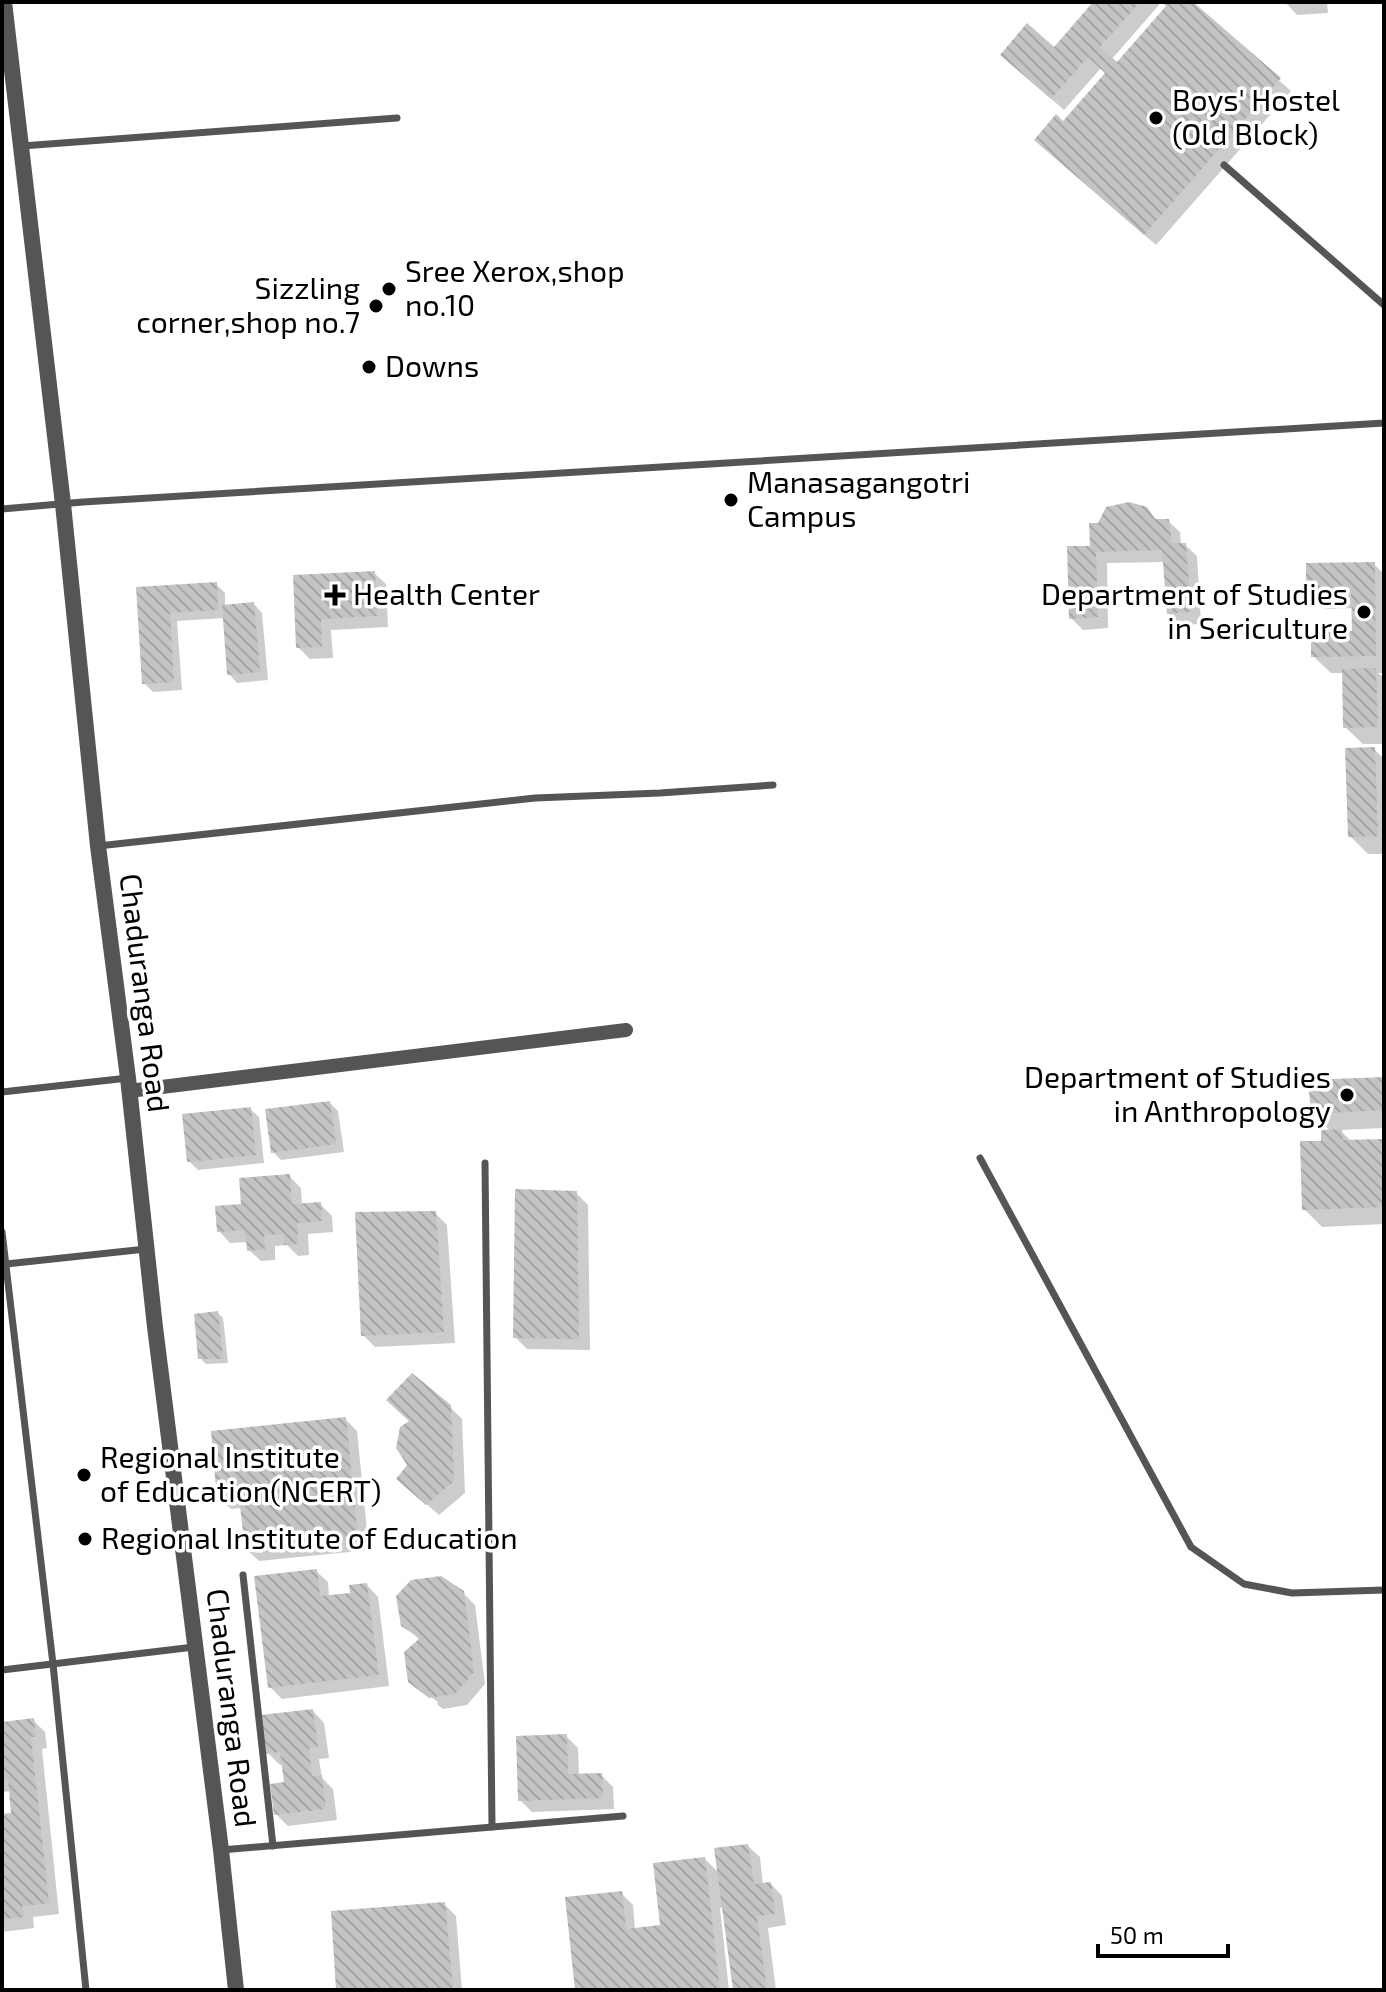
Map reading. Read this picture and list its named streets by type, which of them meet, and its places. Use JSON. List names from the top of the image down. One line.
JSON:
{"streets":{"street":["Chaduranga Road"]},"places":{"other":["Boys' Hostel (Old Block)","Sree Xerox,shop no.10","Sizzling corner,shop no.7","Downs","Manasagangotri Campus","Department of Studies in Sericulture","Department of Studies in Anthropology","Regional Institute of Education(NCERT)","Regional Institute of Education"],"health":["Health Center"]},"scale_bar":"50 m"}
